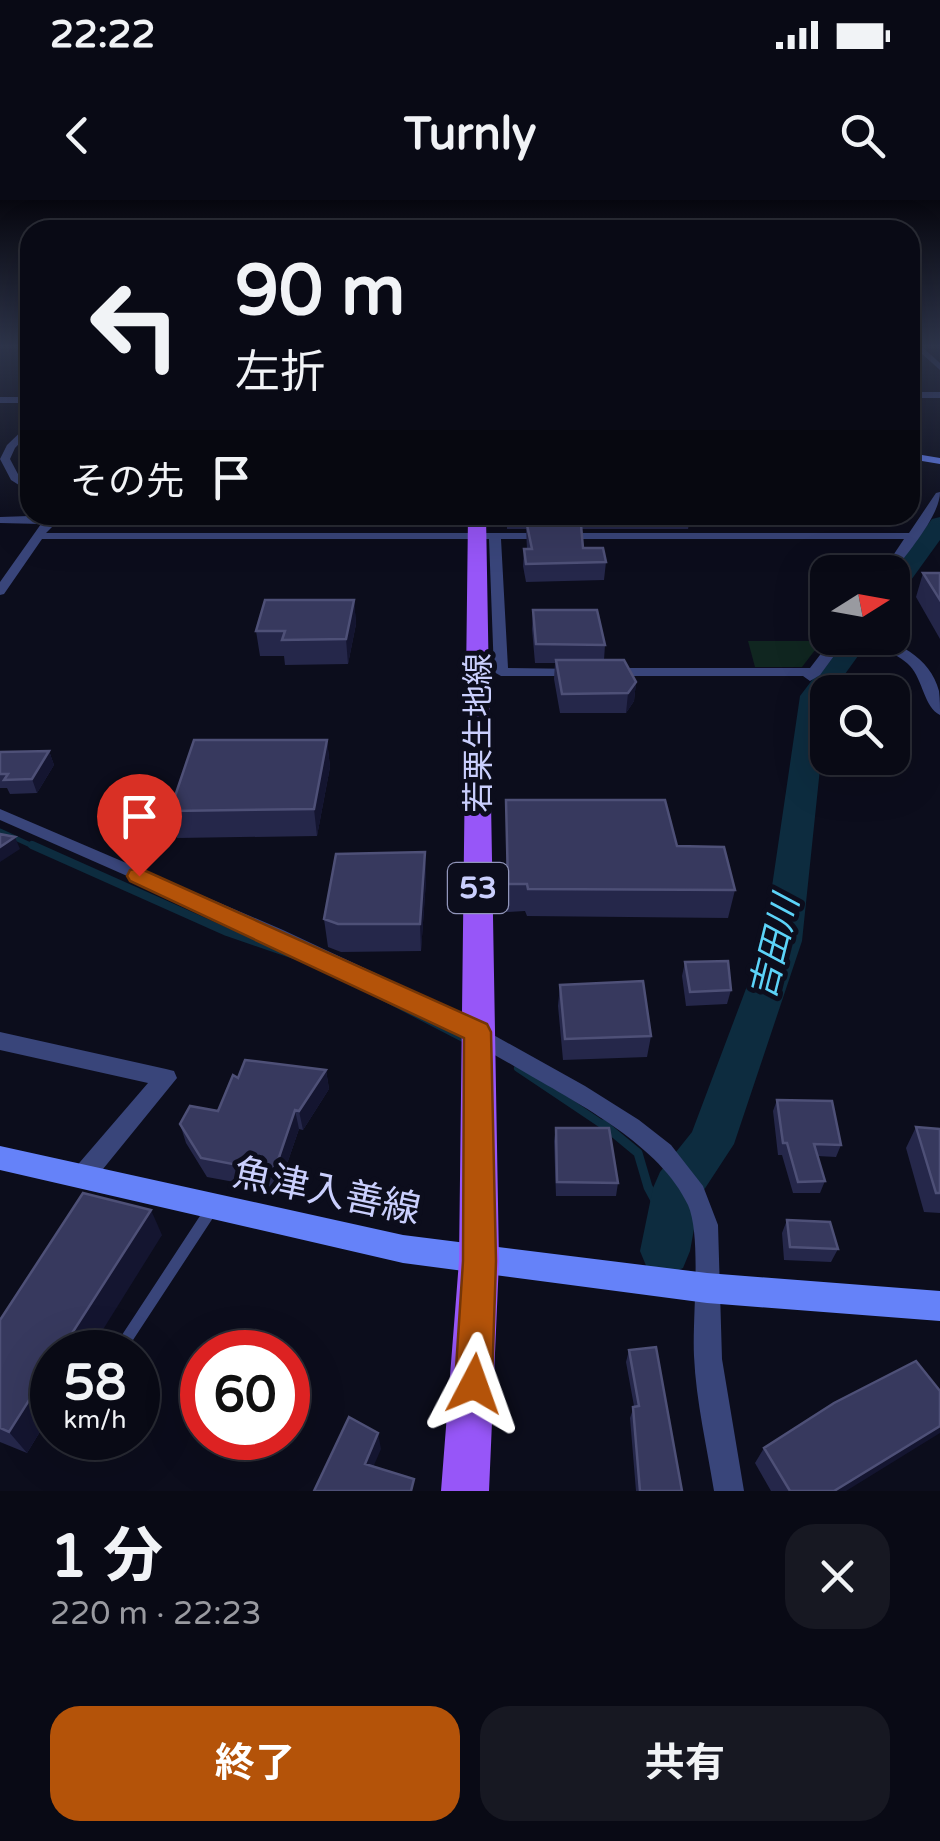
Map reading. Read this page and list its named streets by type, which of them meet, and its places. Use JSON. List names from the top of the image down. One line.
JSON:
{"streets":{"main road":["若栗生地線","53","魚津入善線"]},"crossings":[["若栗生地線","魚津入善線"]],"water":["吉田川"],"north":"right","page":{"status":"22:22","header":"Turnly","turn":["90 m","左折"],"then":"その先","speed":"58 km/h","limit":"60","heading":["1 分","220 m · 22:23"],"buttons":["終了","共有"]}}
